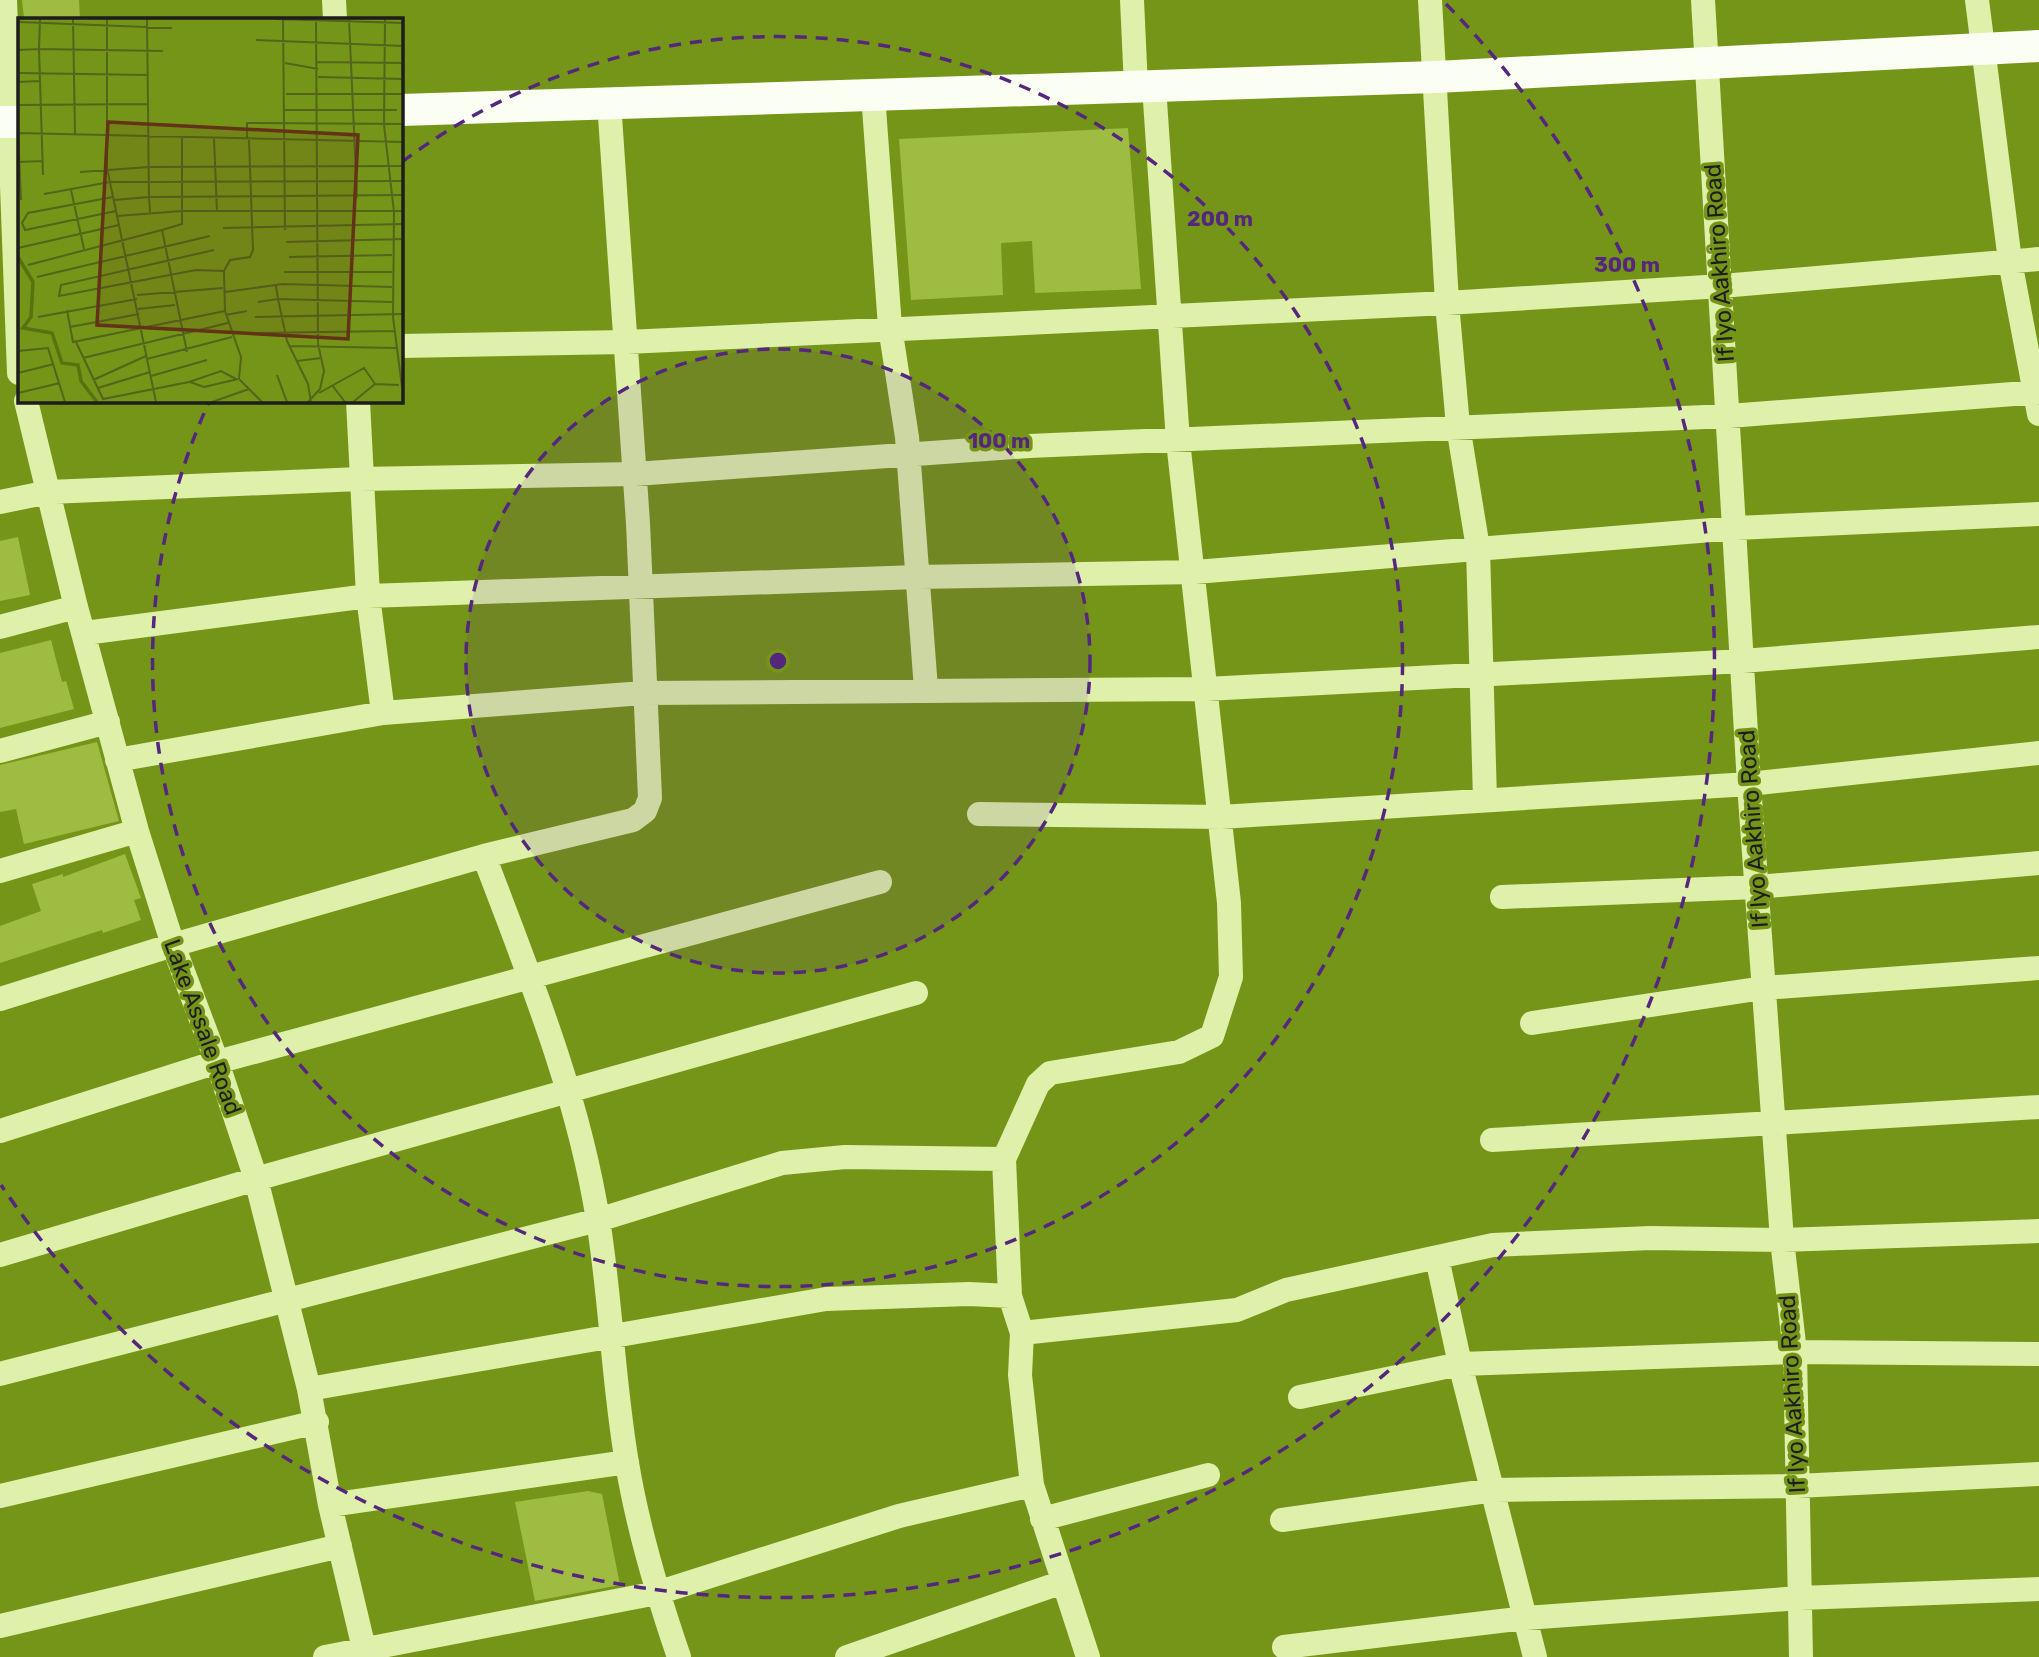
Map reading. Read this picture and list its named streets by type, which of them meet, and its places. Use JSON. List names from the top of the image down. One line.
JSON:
{"streets":{"street":["If Iyo Aakhiro Road","Lake Assale Road"]},"rings":["200 m","300 m","100 m"]}
